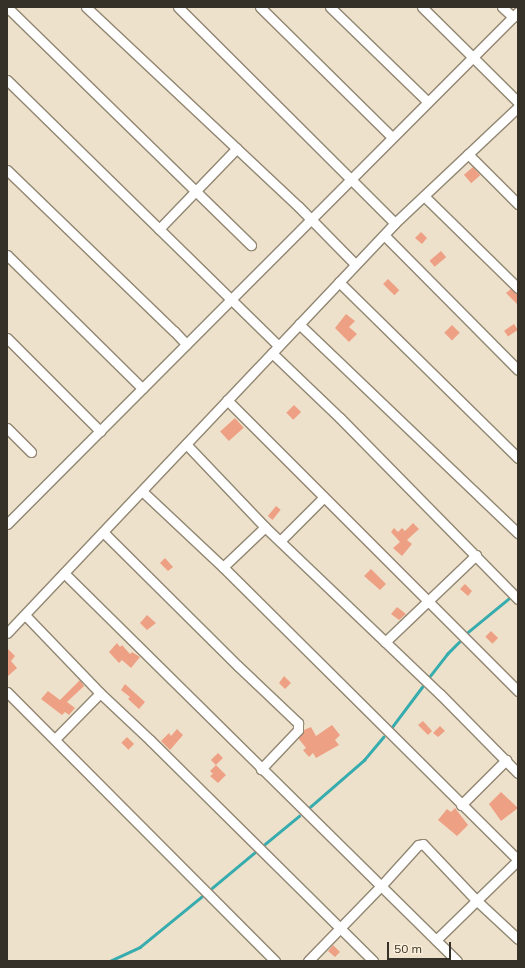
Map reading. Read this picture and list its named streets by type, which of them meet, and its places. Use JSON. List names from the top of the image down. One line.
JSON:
{"scale_bar":"50 m"}
